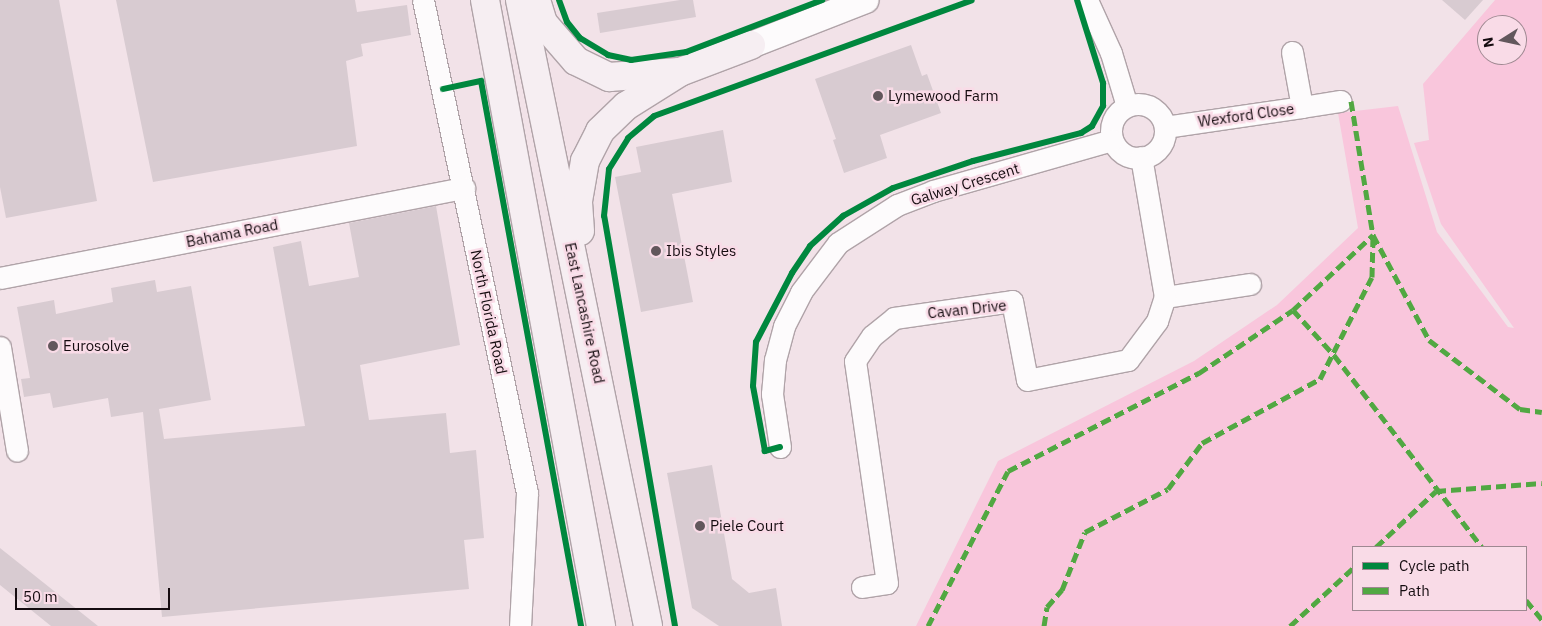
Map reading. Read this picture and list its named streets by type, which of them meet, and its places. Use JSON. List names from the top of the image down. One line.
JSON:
{"streets":{"highway":["East Lancashire Road"],"street":["Wexford Close","Galway Crescent","Bahama Road","Cavan Drive","North Florida Road"]},"crossings":[["Wexford Close","Galway Crescent"],["Wexford Close","Cavan Drive"],["Galway Crescent","Cavan Drive"],["Bahama Road","North Florida Road"]],"places":["Lymewood Farm","Ibis Styles","Eurosolve","Piele Court"],"legend":["Cycle path","Path"],"scale_bar":"50 m","north":"left"}
